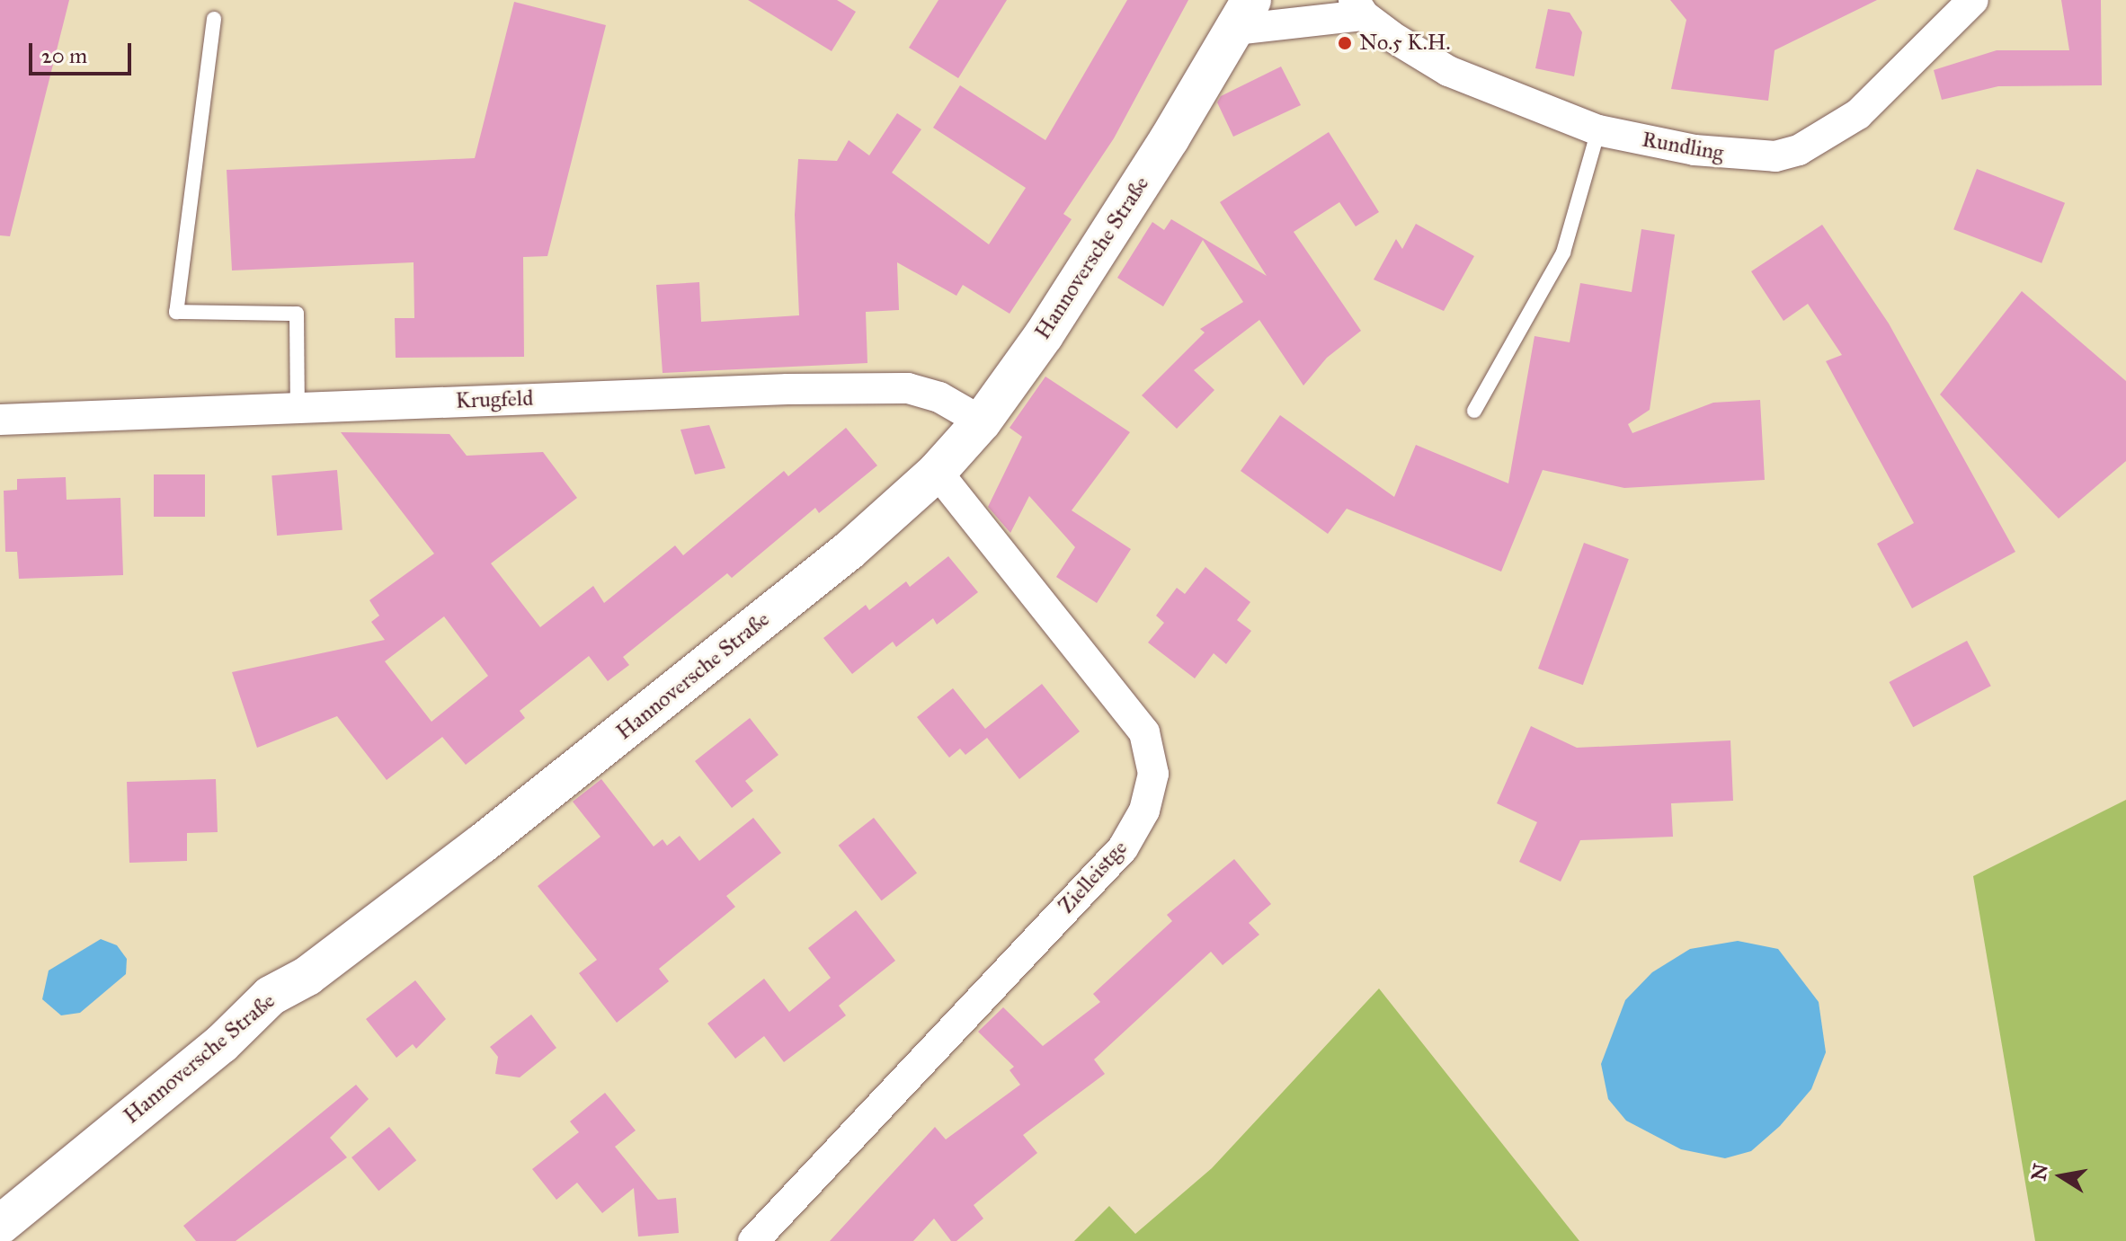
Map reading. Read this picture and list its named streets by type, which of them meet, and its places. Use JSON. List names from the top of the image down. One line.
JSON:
{"streets":{"street":["Rundling","Hannoversche Straße","Krugfeld","Zielleistge"]},"crossings":[["Rundling","Hannoversche Straße"],["Hannoversche Straße","Krugfeld"],["Hannoversche Straße","Zielleistge"]],"places":["No.5 K.H."],"scale_bar":"20 m","north":"left"}
